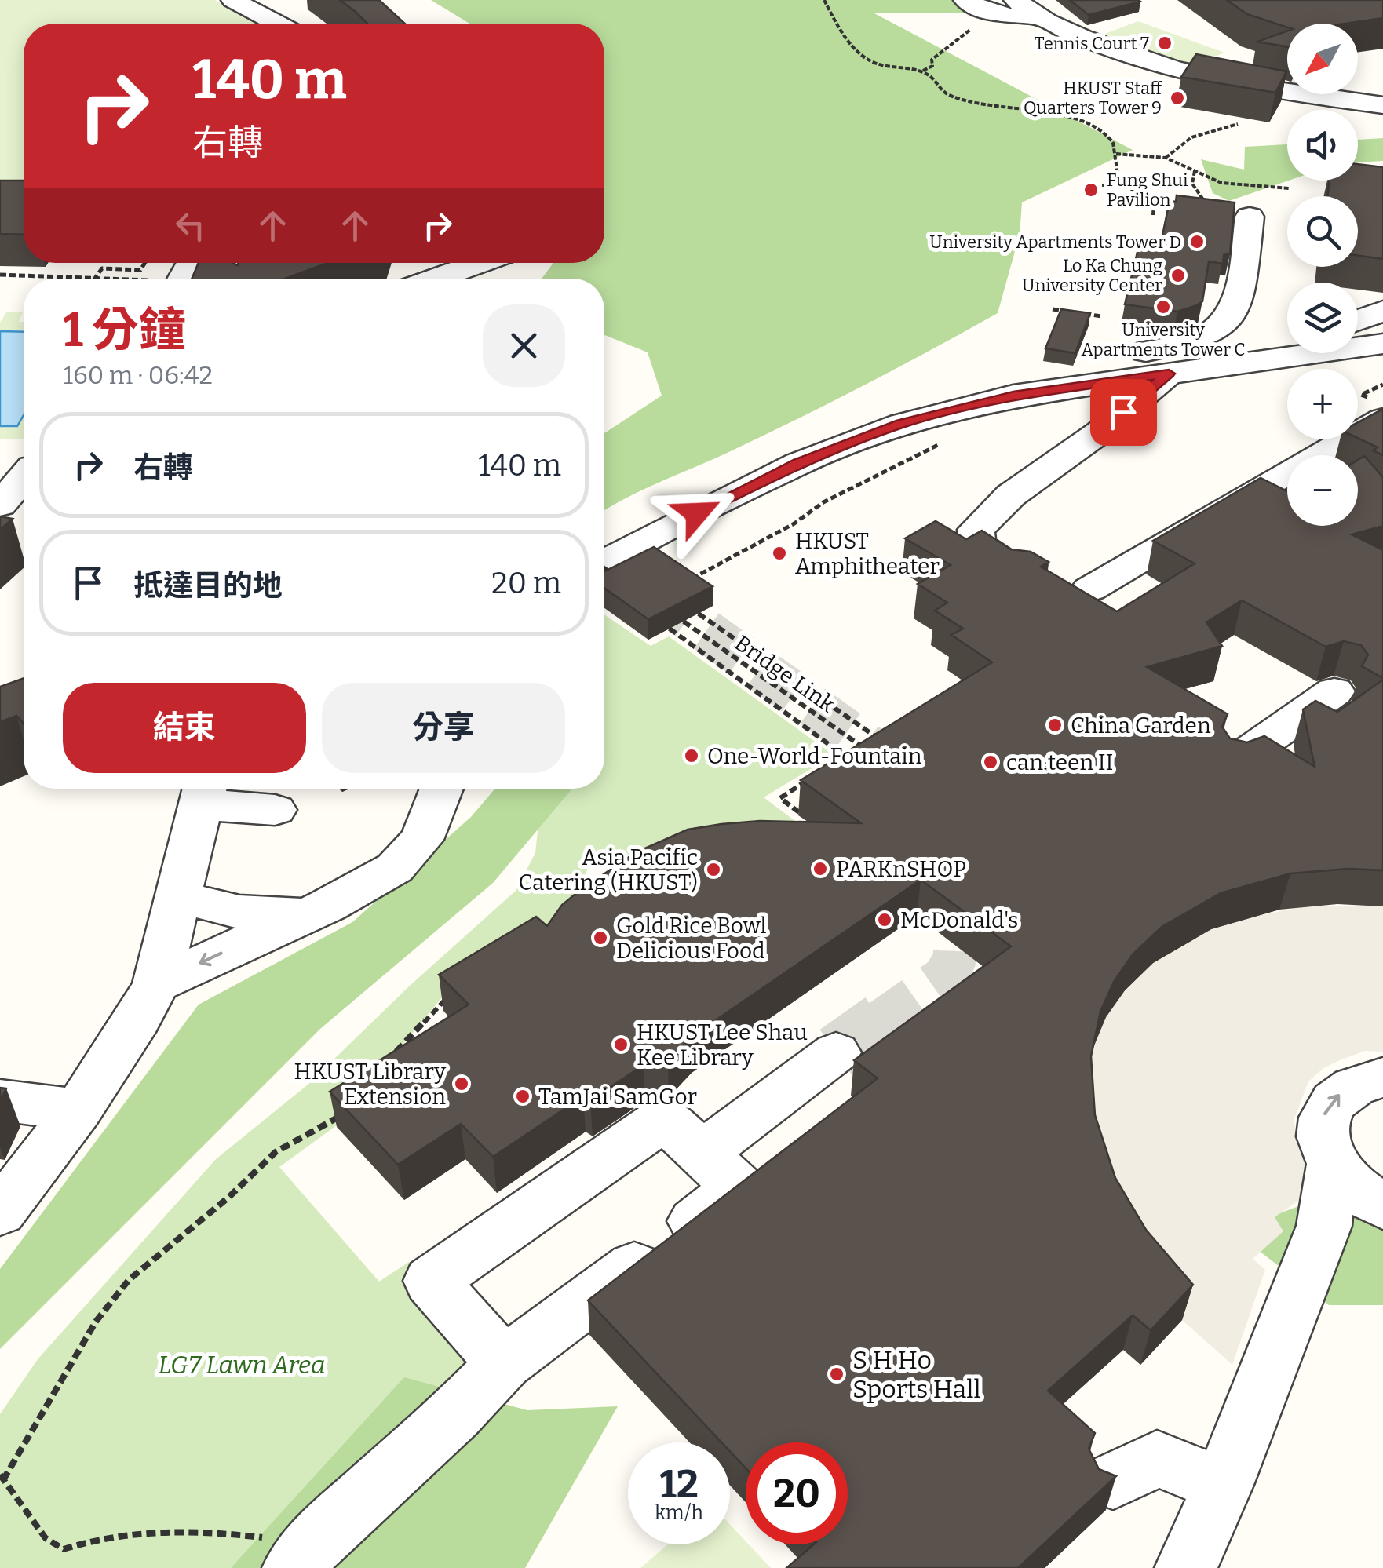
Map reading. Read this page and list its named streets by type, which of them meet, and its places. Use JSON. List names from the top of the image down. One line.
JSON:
{"streets":{"path":["Bridge Link"]},"parks":["LG7 Lawn Area"],"places":["Tennis Court 7","HKUST Staff Quarters Tower 9","Fung Shui Pavilion","University Apartments Tower D","Lo Ka Chung University Center","University Apartments Tower C","HKUST Amphitheater","China Garden","One-World-Fountain","can.teen II","PARKnSHOP","Asia Pacific Catering (HKUST)","McDonald's","Gold Rice Bowl Delicious Food","HKUST Lee Shau Kee Library","HKUST Library Extension","TamJai SamGor","S H Ho Sports Hall"],"north":"bottom left","page":{"map_buttons":["+","−"],"turn":["140 m","右轉"],"heading":["1 分鐘","160 m · 06:42"],"list":[{"name":"右轉","value":"140 m"},{"name":"抵達目的地","value":"20 m"}],"buttons":["結束","分享"],"speed":"12 km/h","limit":"20"}}
